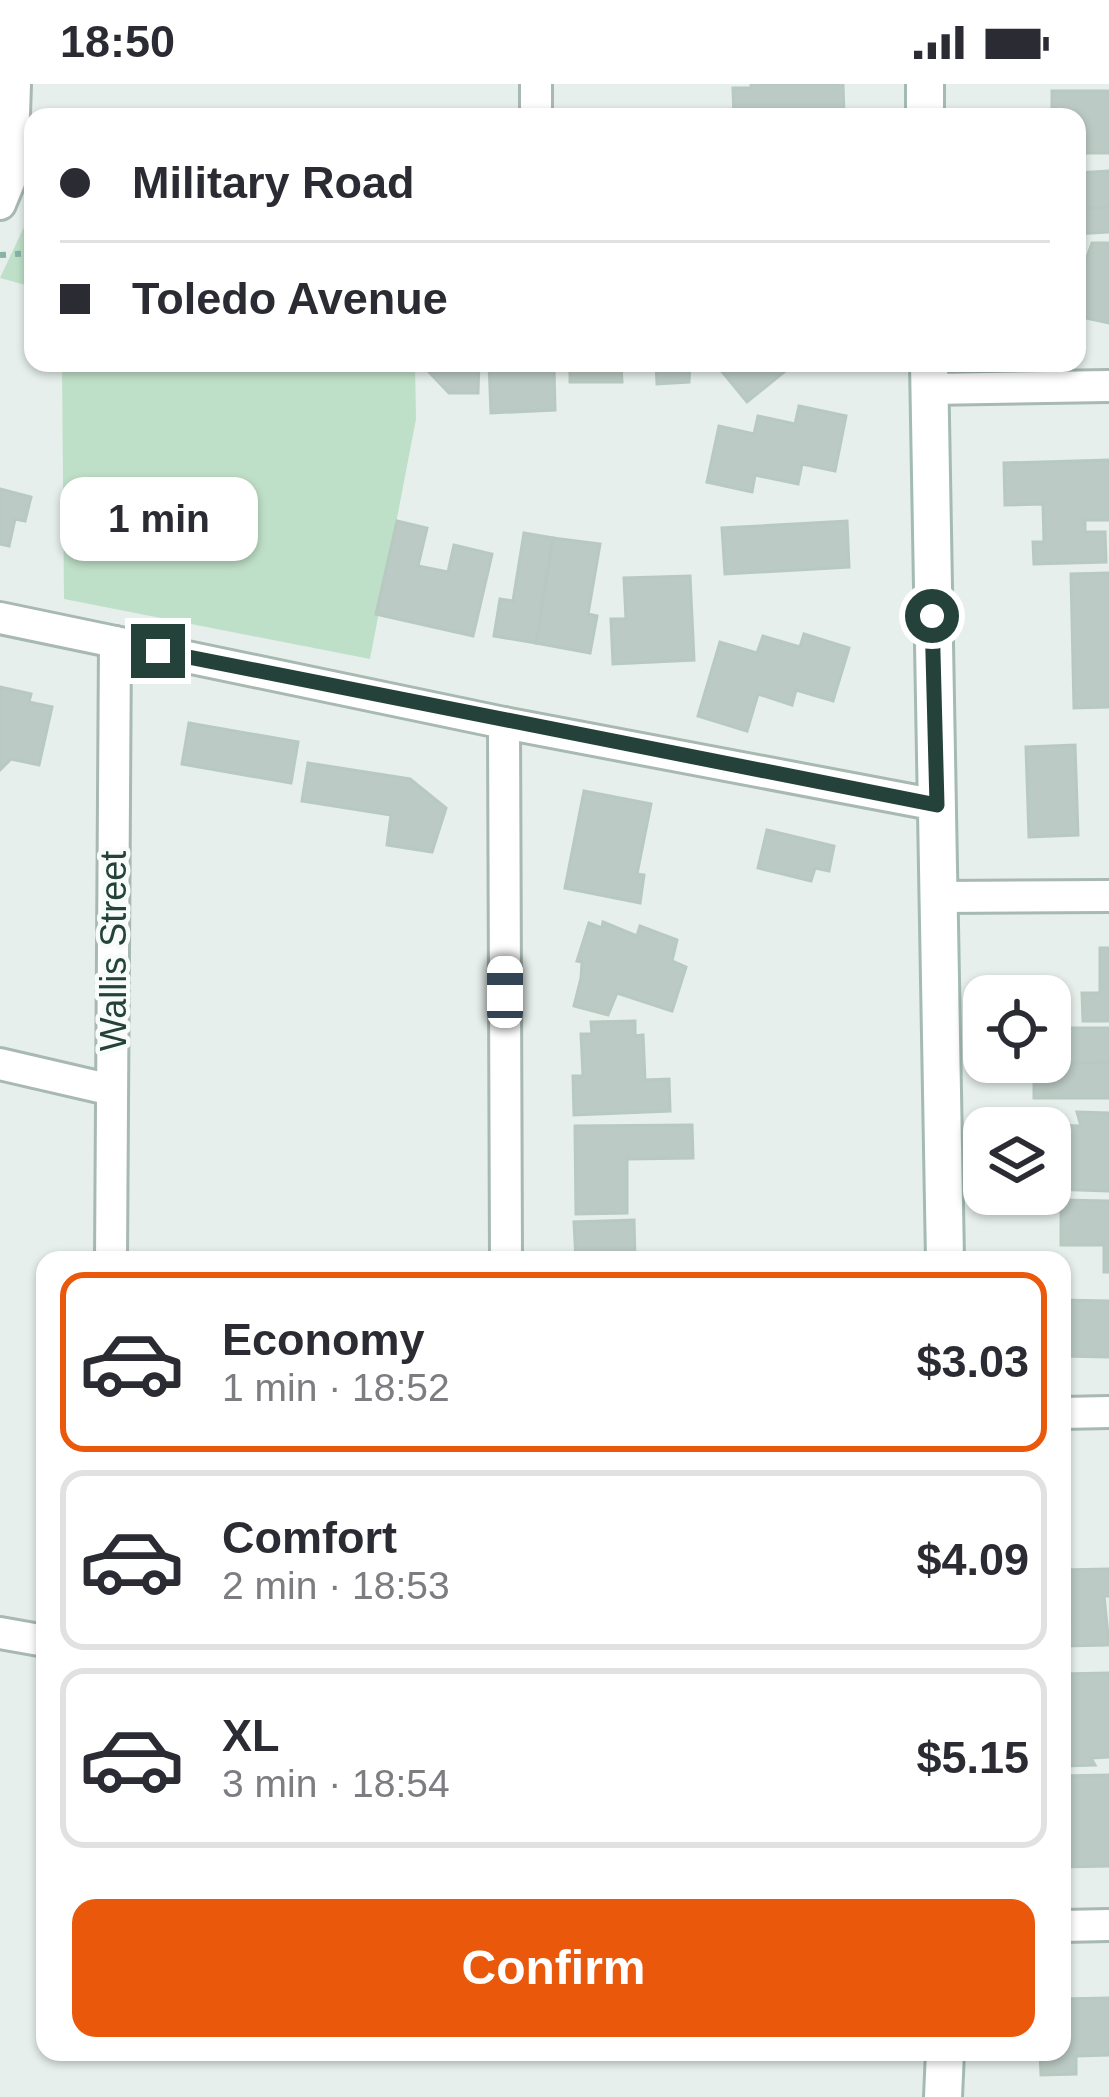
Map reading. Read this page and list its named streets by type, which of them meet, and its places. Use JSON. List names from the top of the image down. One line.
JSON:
{"streets":{"street":["Wallis Street"]},"page":{"status":"18:50","banner":["Military Road","Toledo Avenue"],"bubble":"1 min","list":[{"name":"Economy","note":"1 min · 18:52","value":"$3.03"},{"name":"Comfort","note":"2 min · 18:53","value":"$4.09"},{"name":"XL","note":"3 min · 18:54","value":"$5.15"}],"buttons":"Confirm"}}
